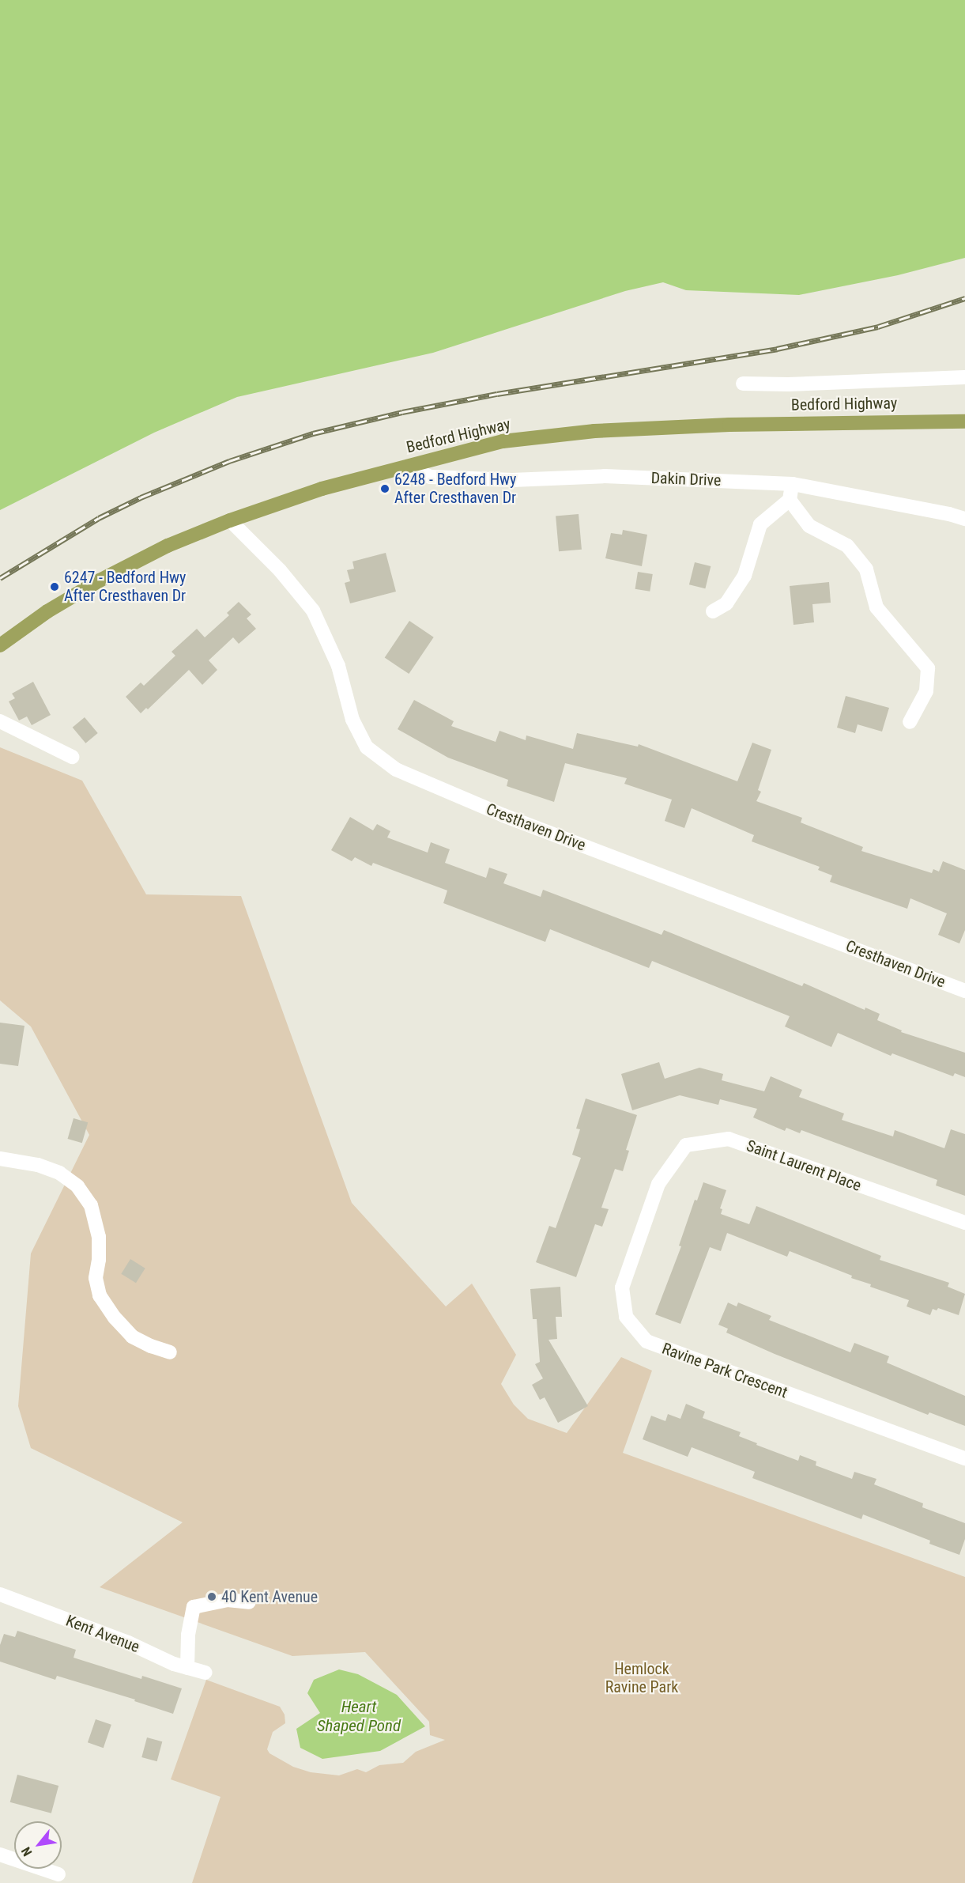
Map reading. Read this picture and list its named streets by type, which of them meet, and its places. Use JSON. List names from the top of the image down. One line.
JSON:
{"streets":{"main road":["Bedford Highway"],"street":["Dakin Drive","Cresthaven Drive","Saint Laurent Place","Ravine Park Crescent","Kent Avenue"]},"crossings":[["Bedford Highway","Dakin Drive"],["Bedford Highway","Cresthaven Drive"],["Saint Laurent Place","Ravine Park Crescent"]],"water":["Heart Shaped Pond"],"parks":["Hemlock Ravine Park"],"places":["6248 - Bedford Hwy After Cresthaven Dr","6247 - Bedford Hwy After Cresthaven Dr","40 Kent Avenue"],"north":"bottom left"}
